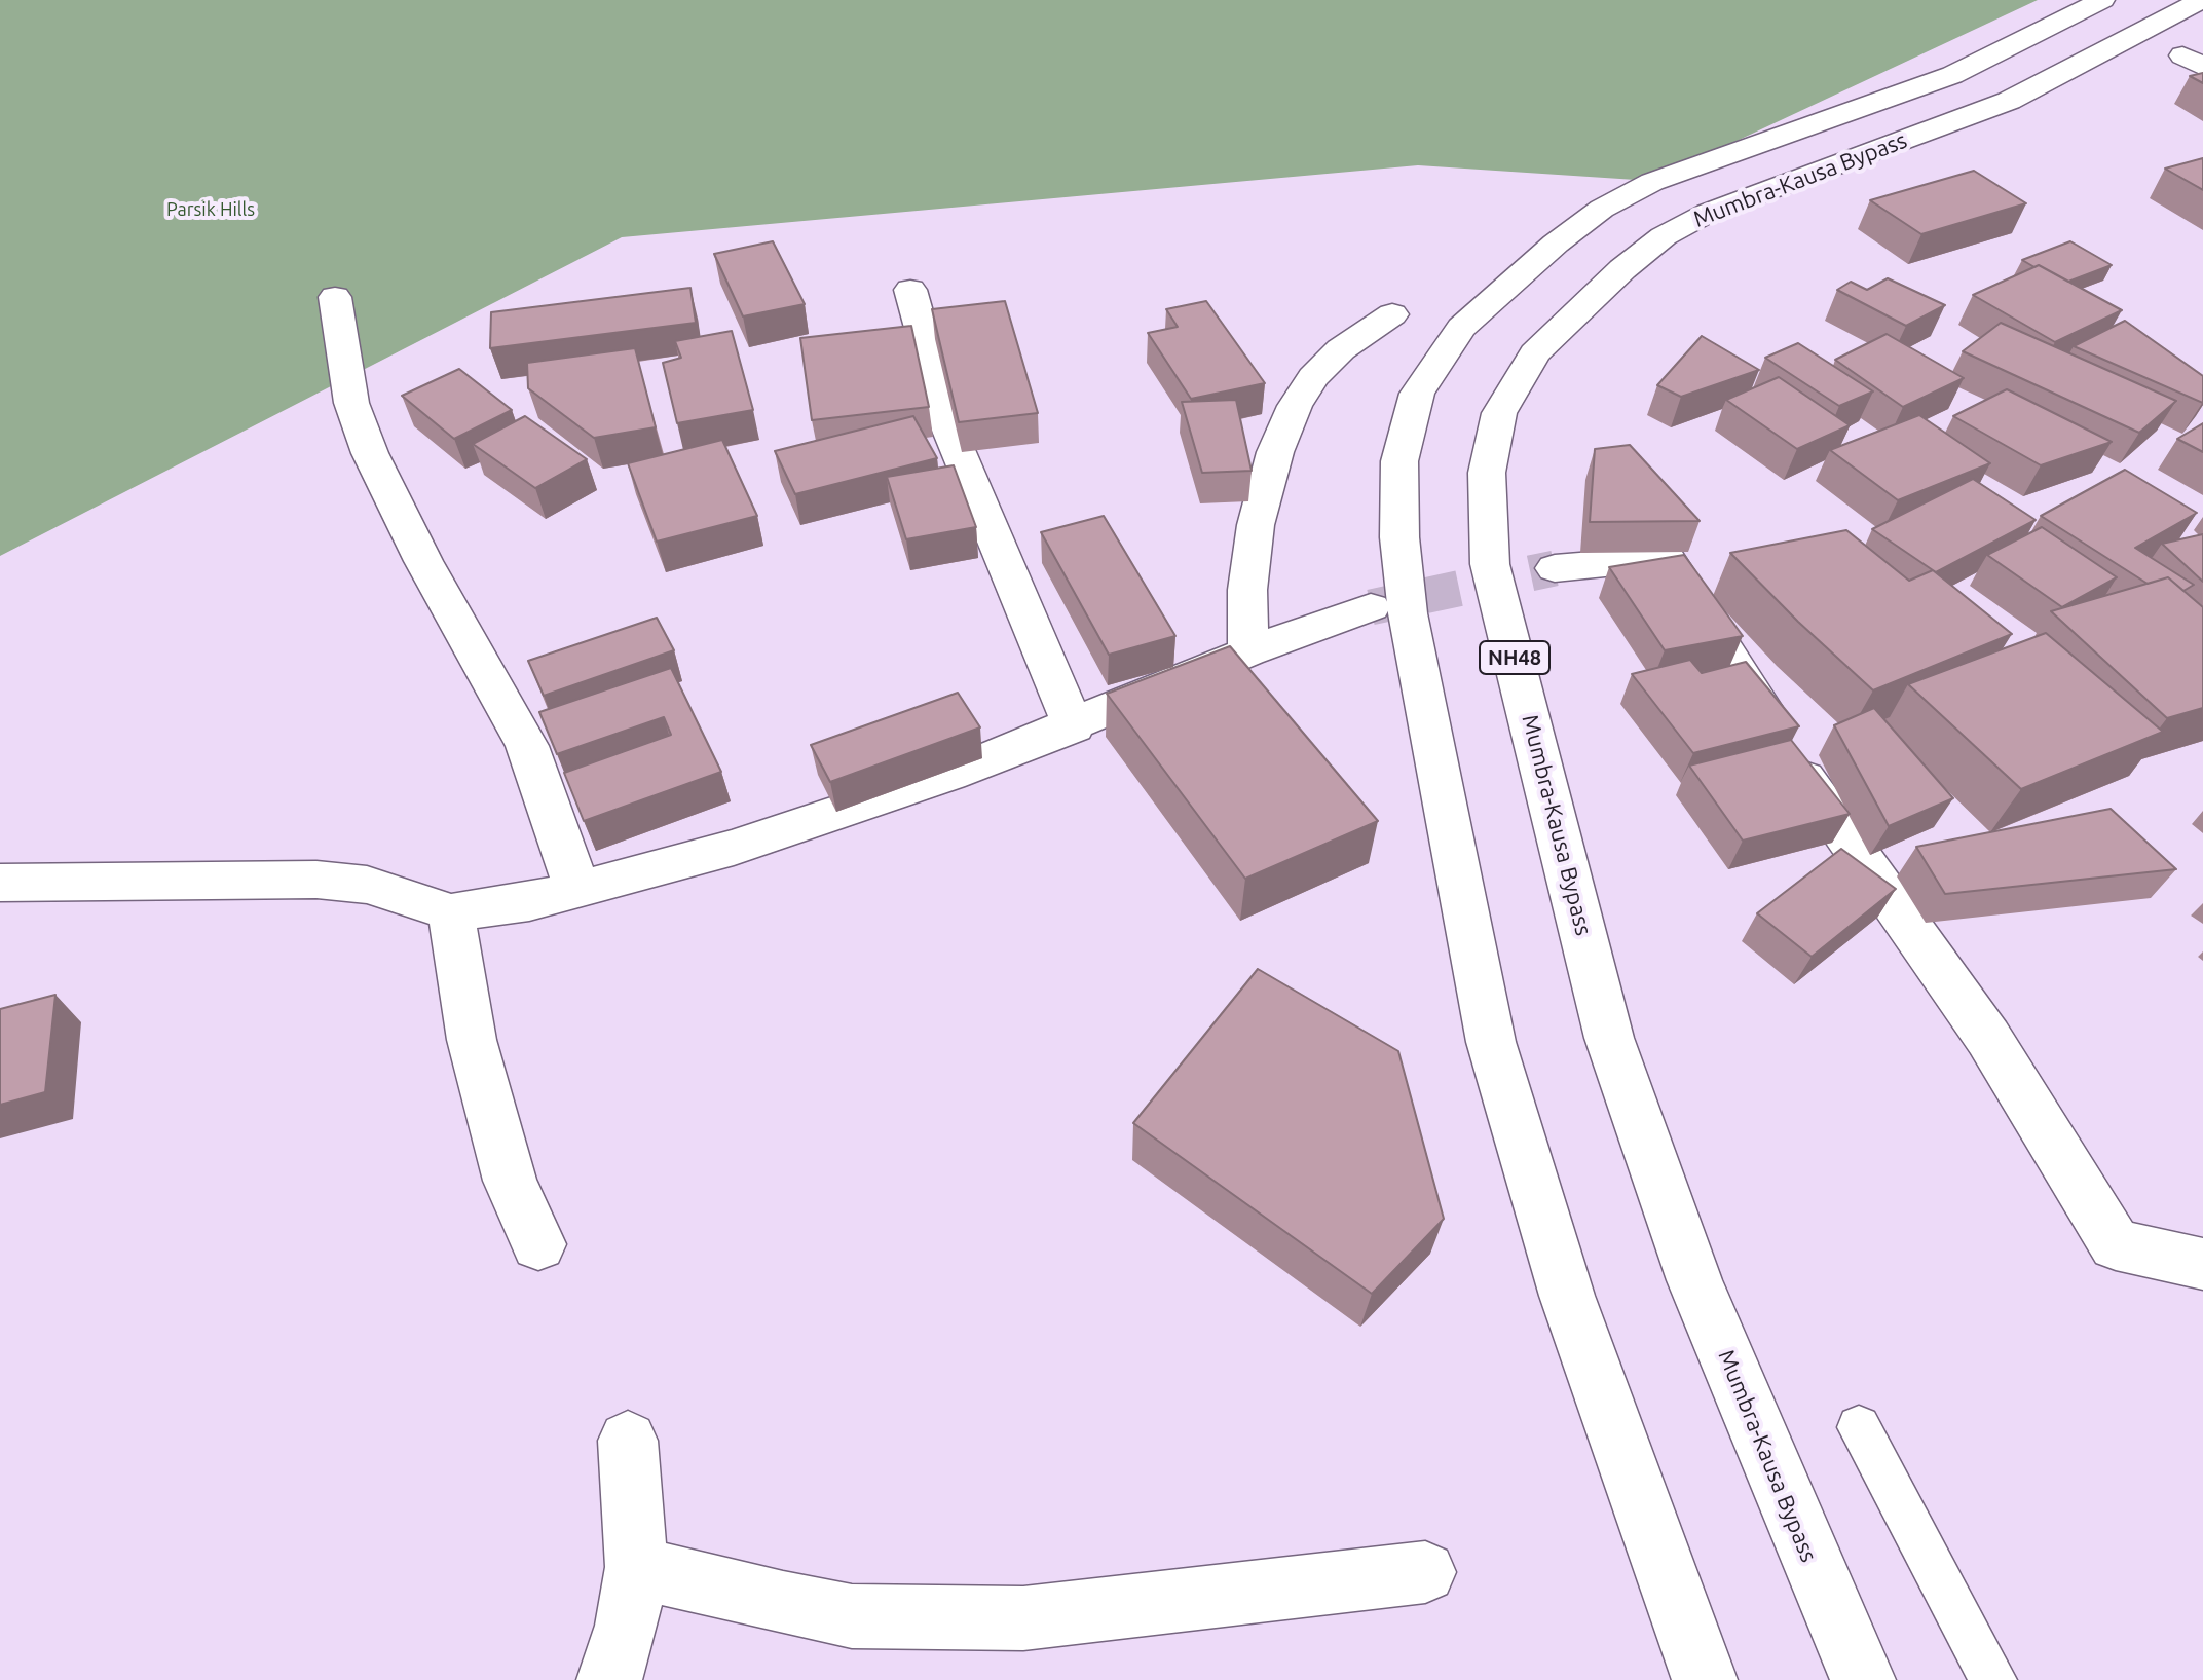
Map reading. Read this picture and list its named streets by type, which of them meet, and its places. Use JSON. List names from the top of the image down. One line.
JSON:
{"streets":{"main road":["Mumbra-Kausa Bypass","NH48"]},"parks":["Parsik Hills"]}
